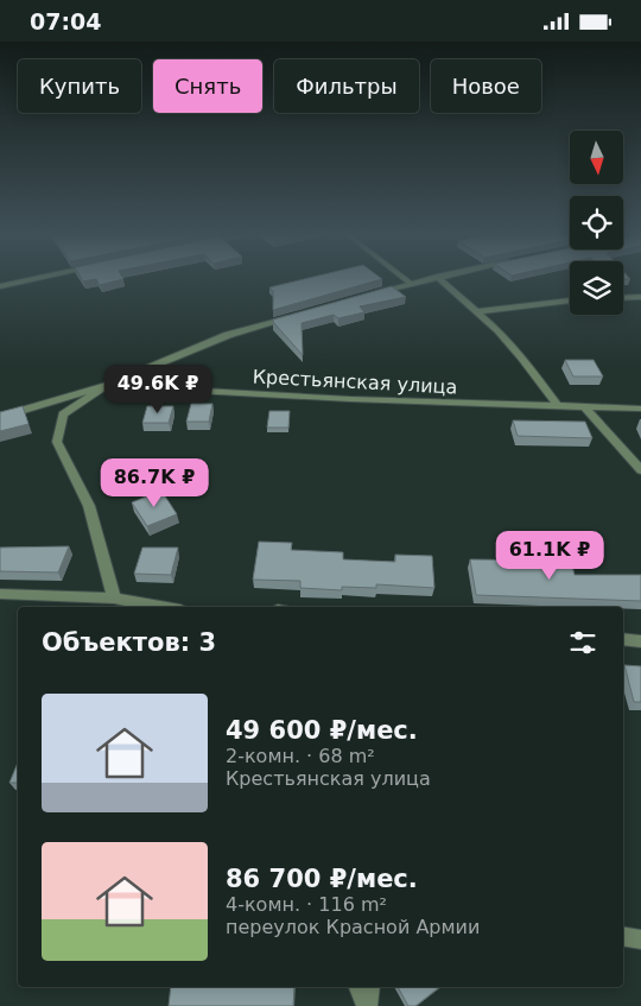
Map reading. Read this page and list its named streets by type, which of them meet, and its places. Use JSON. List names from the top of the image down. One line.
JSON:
{"streets":{"street":["Крестьянская улица"]},"north":"bottom","page":{"status":"07:04","chip":["Купить","Снять","Фильтры","Новое"],"price":["49.6K ₽","86.7K ₽","61.1K ₽"],"heading":"Объектов: 3","list":[{"name":"49 600 ₽/мес.","note":"2-комн. · 68 m² · Крестьянская улица"},{"name":"86 700 ₽/мес.","note":"4-комн. · 116 m² · переулок Красной Армии"}]}}
